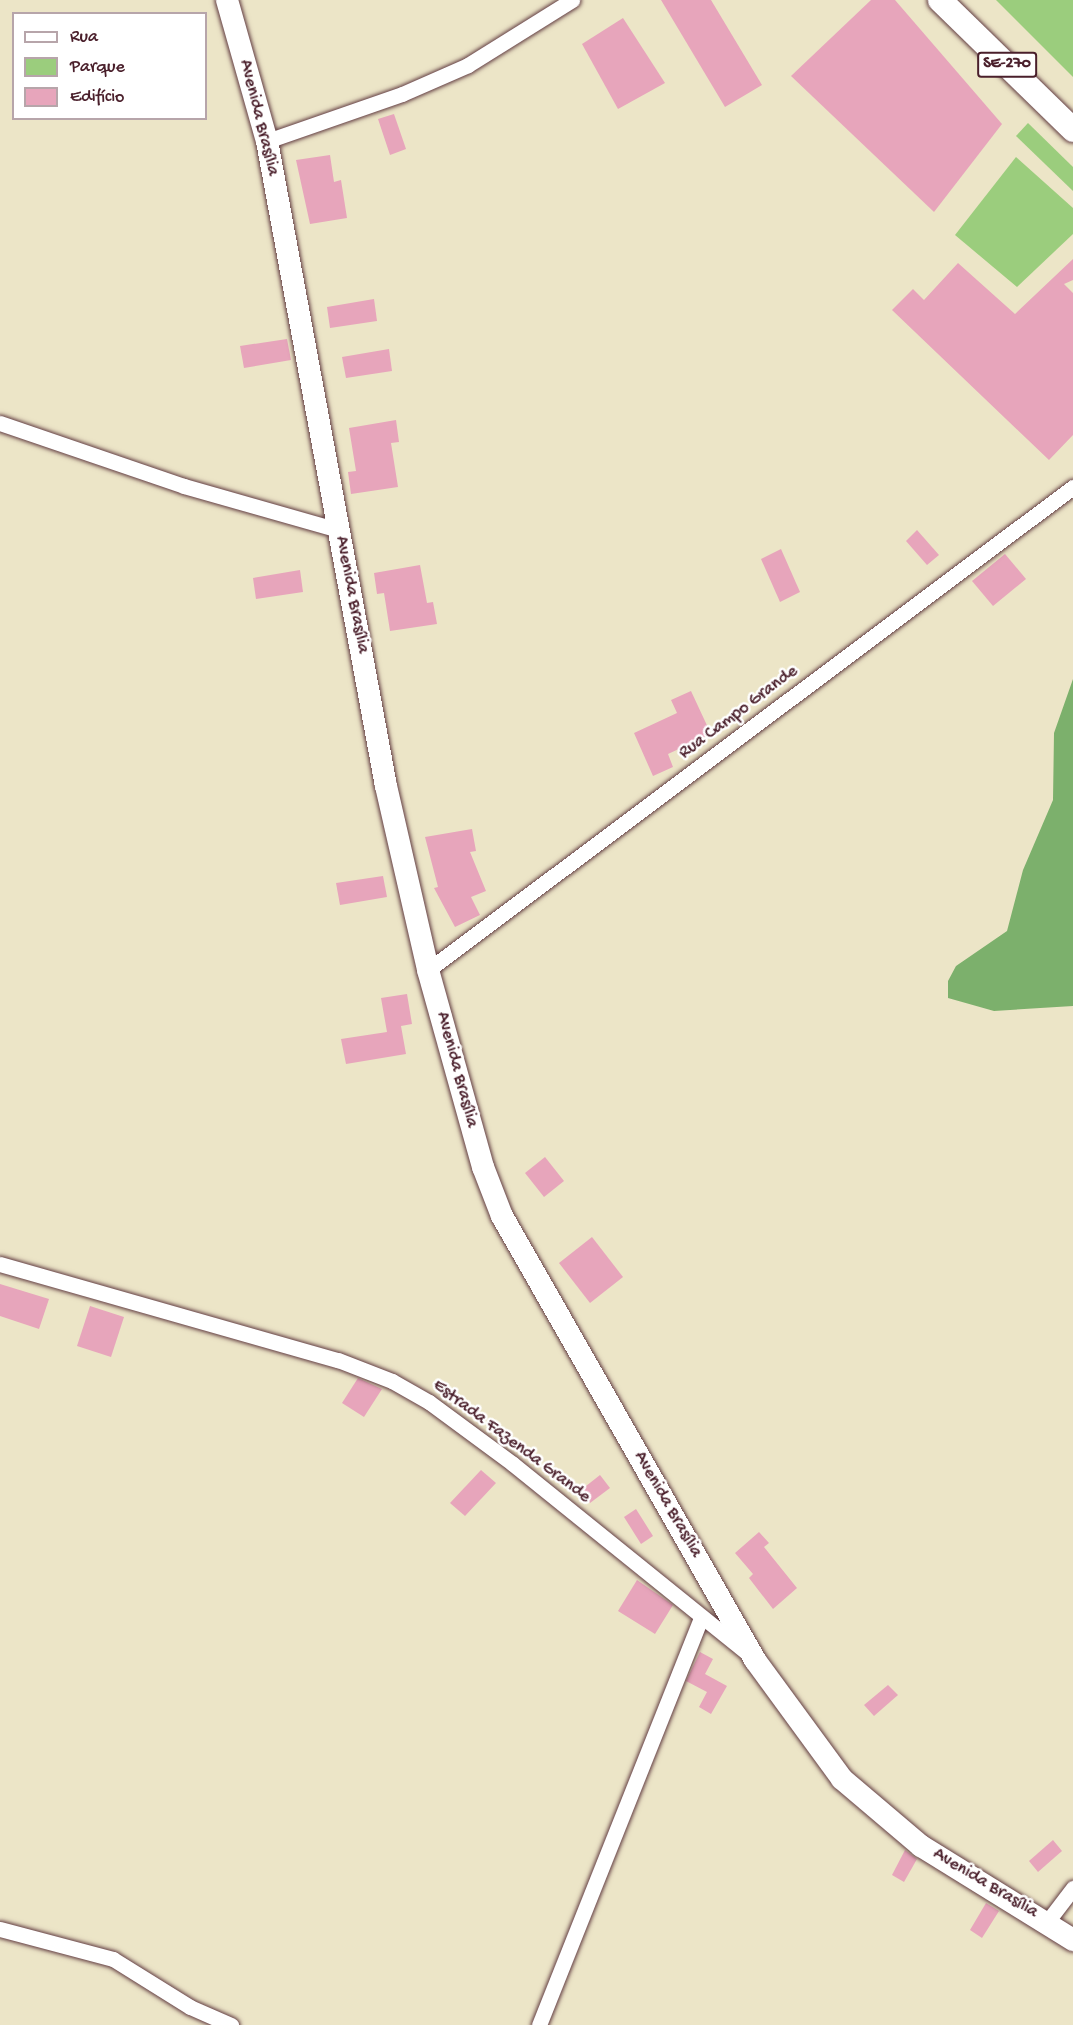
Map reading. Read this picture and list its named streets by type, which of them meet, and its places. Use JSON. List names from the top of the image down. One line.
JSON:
{"streets":{"main road":["SE-270","Avenida Brasília"],"street":["Rua Campo Grande","Estrada Fazenda Grande"]},"crossings":[["Avenida Brasília","Rua Campo Grande"],["Avenida Brasília","Estrada Fazenda Grande"]],"legend":["Rua","Parque","Edifício"]}
